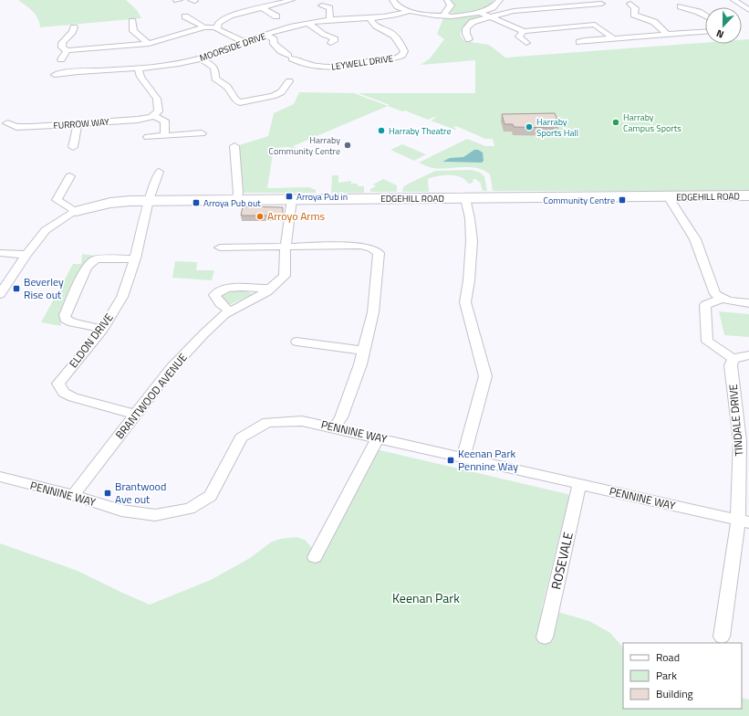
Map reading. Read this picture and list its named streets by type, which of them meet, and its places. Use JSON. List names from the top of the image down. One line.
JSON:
{"streets":{"street":["MOORSIDE DRIVE","LEYWELL DRIVE","FURROW WAY","EDGEHILL ROAD","ELDON DRIVE","BRANTWOOD AVENUE","TINDALE DRIVE","PENNINE WAY","ROSEVALE"]},"crossings":[["MOORSIDE DRIVE","LEYWELL DRIVE"],["EDGEHILL ROAD","ELDON DRIVE"],["EDGEHILL ROAD","BRANTWOOD AVENUE"],["ELDON DRIVE","BRANTWOOD AVENUE"],["BRANTWOOD AVENUE","PENNINE WAY"],["TINDALE DRIVE","PENNINE WAY"],["PENNINE WAY","ROSEVALE"]],"parks":["Keenan Park"],"places":{"other":["Harraby Campus Sports","Harraby Sports Hall","Harraby Theatre","Harraby Community Centre","Arroyo Arms"],"transit":["Arroya Pub in","Community Centre","Arroya Pub out","Beverley Rise out","Keenan Park Pennine Way","Brantwood Ave out"]},"legend":["Road","Park","Building"],"north":"bottom"}
